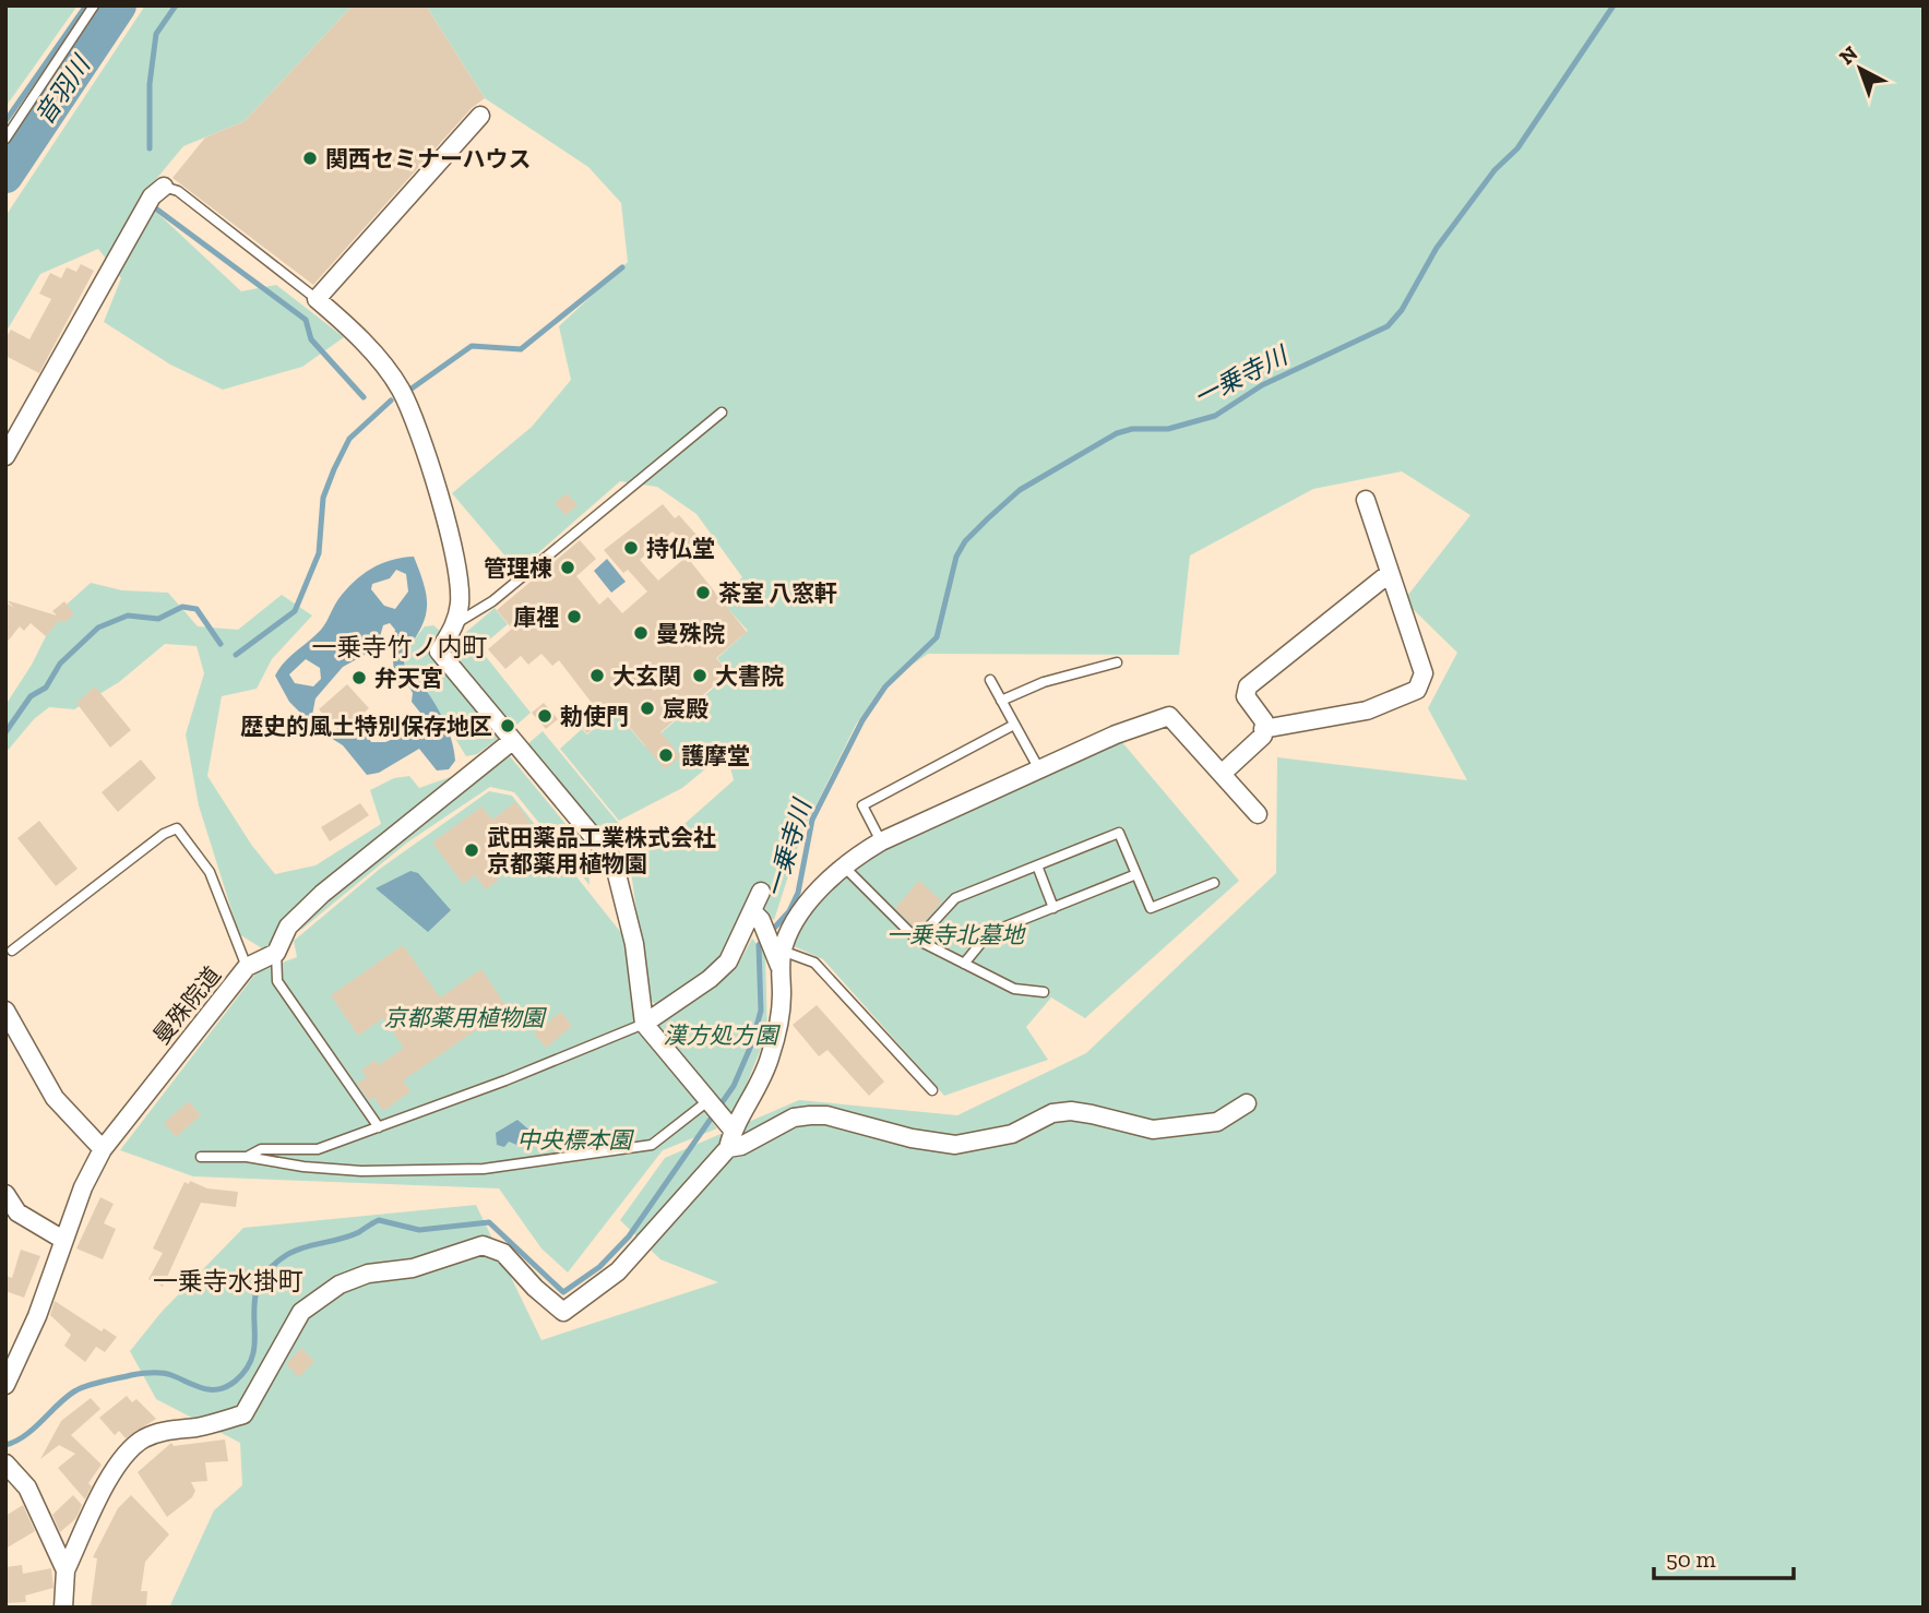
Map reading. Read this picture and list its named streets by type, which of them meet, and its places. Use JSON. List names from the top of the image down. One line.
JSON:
{"streets":{"street":["曼殊院道"]},"districts":["一乗寺竹ノ内町","一乗寺水掛町"],"water":["音羽川","一乗寺川"],"parks":["一乗寺北墓地","京都薬用植物園","漢方処方園","中央標本園"],"places":["関西セミナーハウス","持仏堂","管理棟","茶室 八窓軒","庫裡","曼殊院","大玄関","大書院","弁天宮","宸殿","勅使門","歴史的風土特別保存地区","護摩堂","武田薬品工業株式会社 京都薬用植物園"],"scale_bar":"50 m","north":"top left"}
